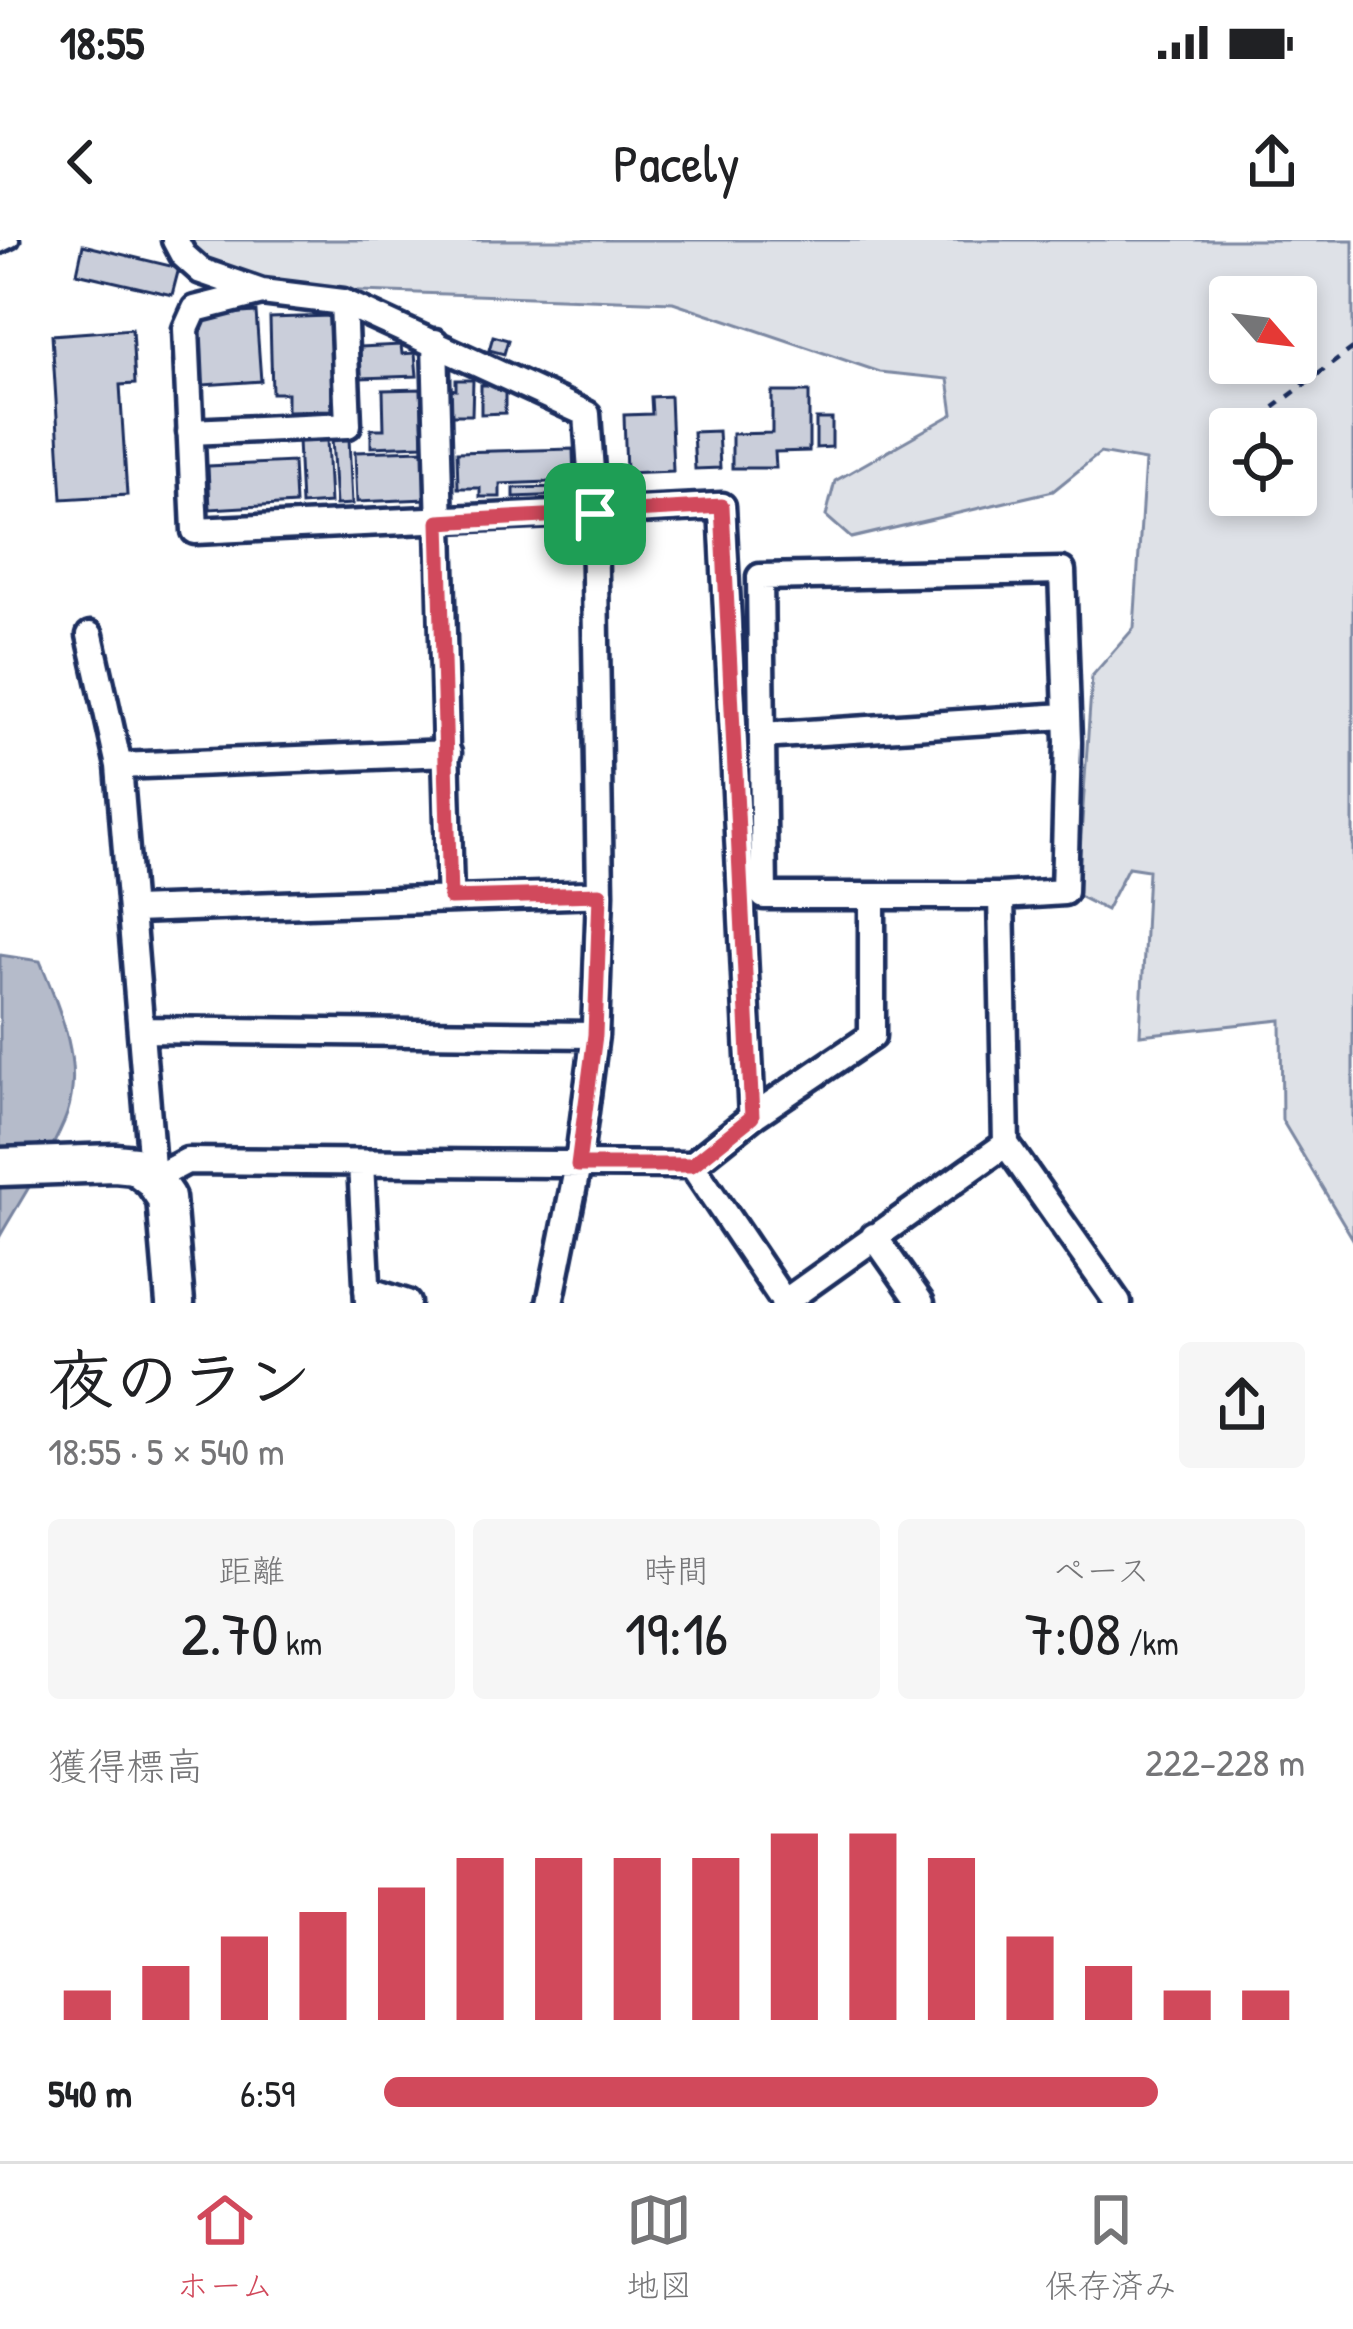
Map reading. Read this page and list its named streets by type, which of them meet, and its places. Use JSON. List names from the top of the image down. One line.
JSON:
{"north":"bottom right","page":{"status":"18:55","header":"Pacely","heading":["夜のラン","18:55 · 5 × 540 m"],"stats":[["距離","2.70 km"],["時間","19:16"],["ペース","7:08 /km"]],"chart":["獲得標高","222–228 m"],"list":[{"name":"540 m","note":"6:59"}],"tabs":["ホーム","地図","保存済み"]}}
